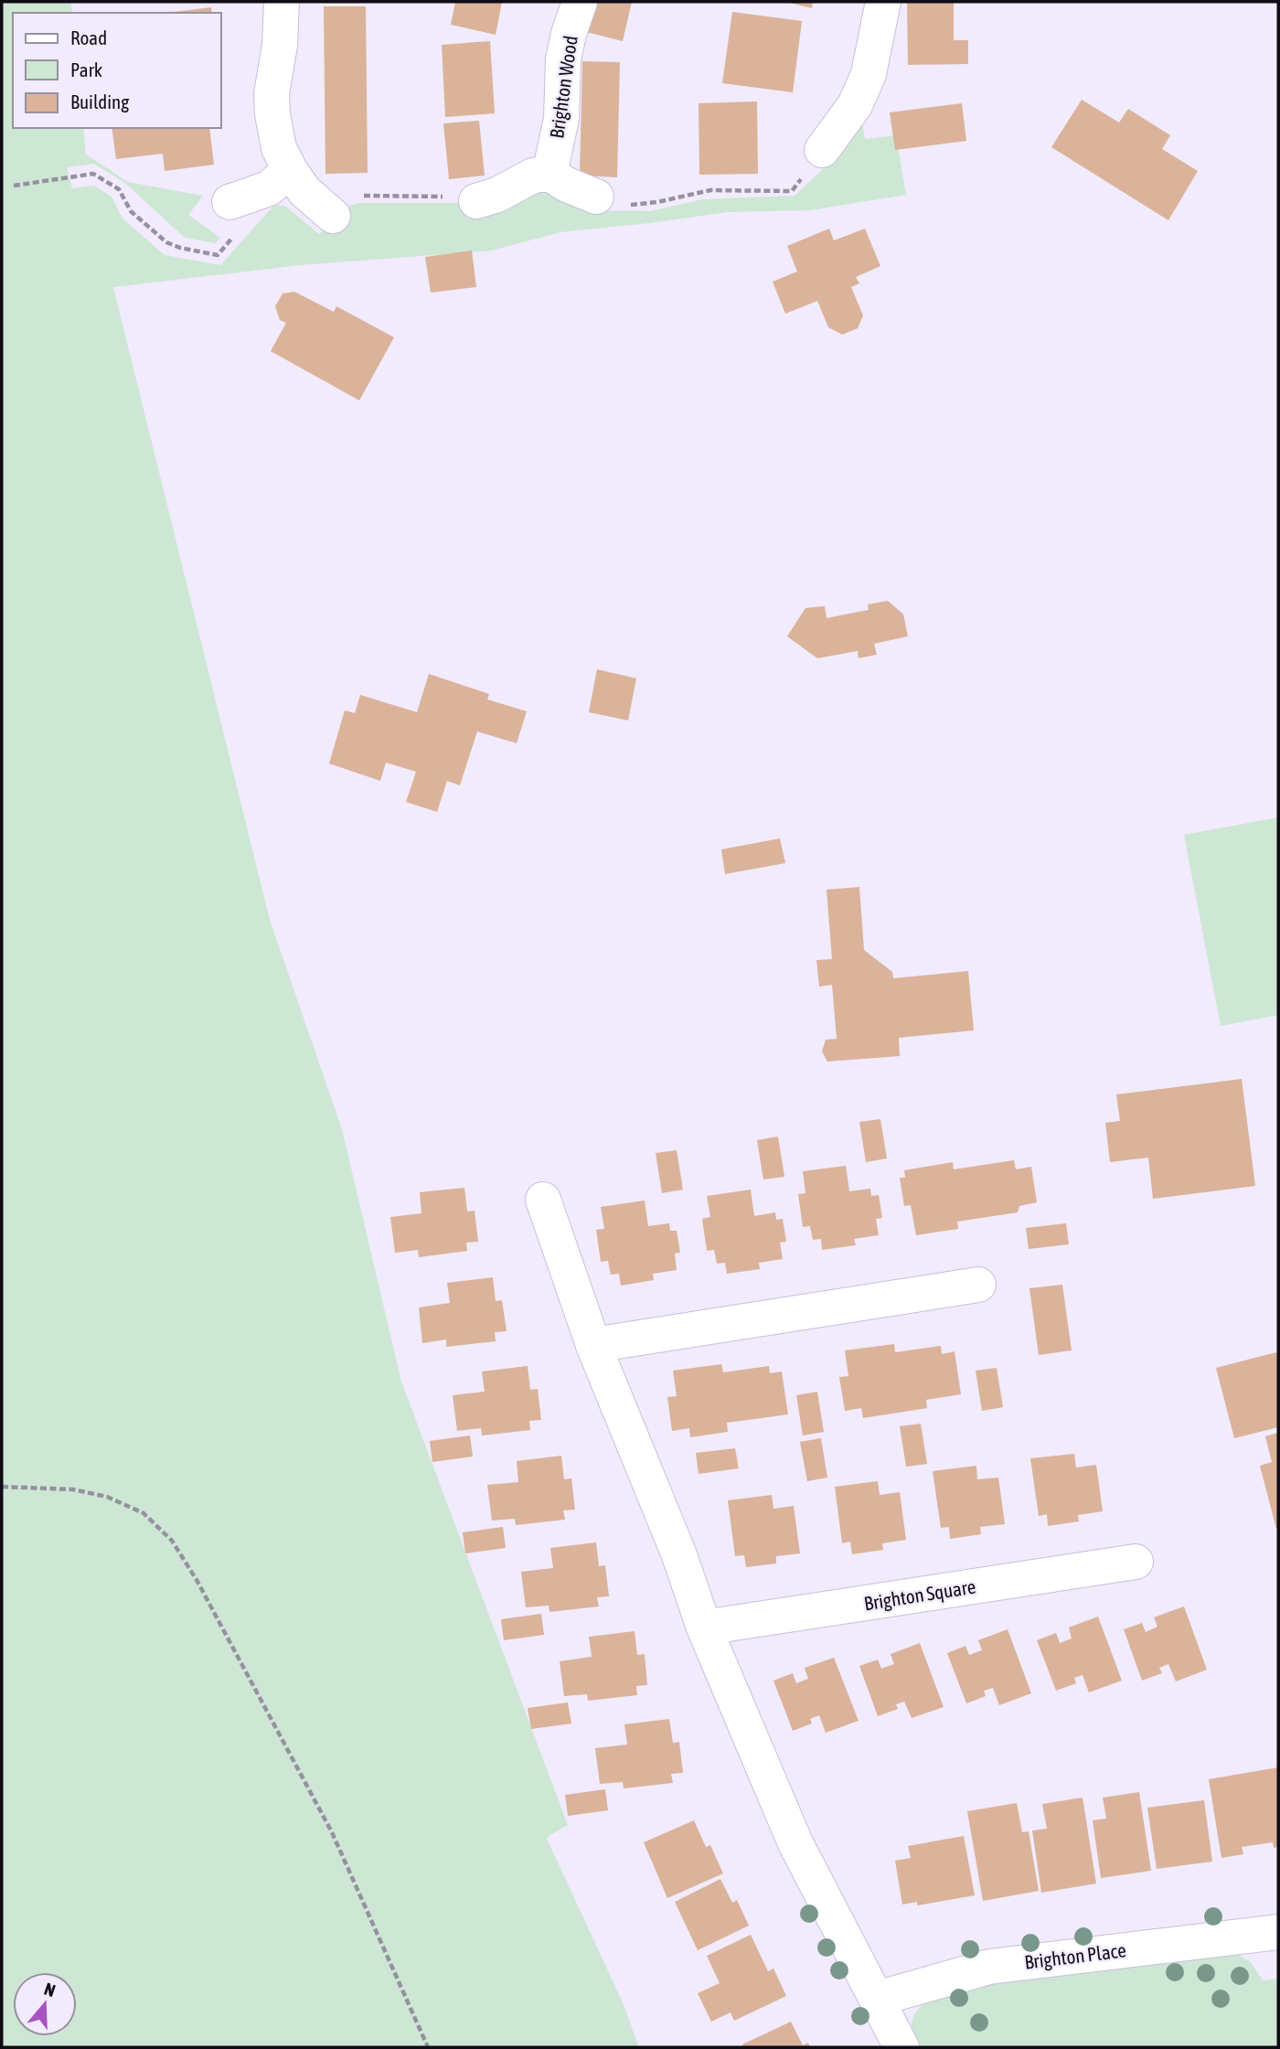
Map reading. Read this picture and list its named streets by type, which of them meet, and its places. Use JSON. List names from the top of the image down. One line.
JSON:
{"streets":{"street":["Brighton Wood","Brighton Square","Brighton Place"]},"legend":["Road","Park","Building"],"north":"top"}
